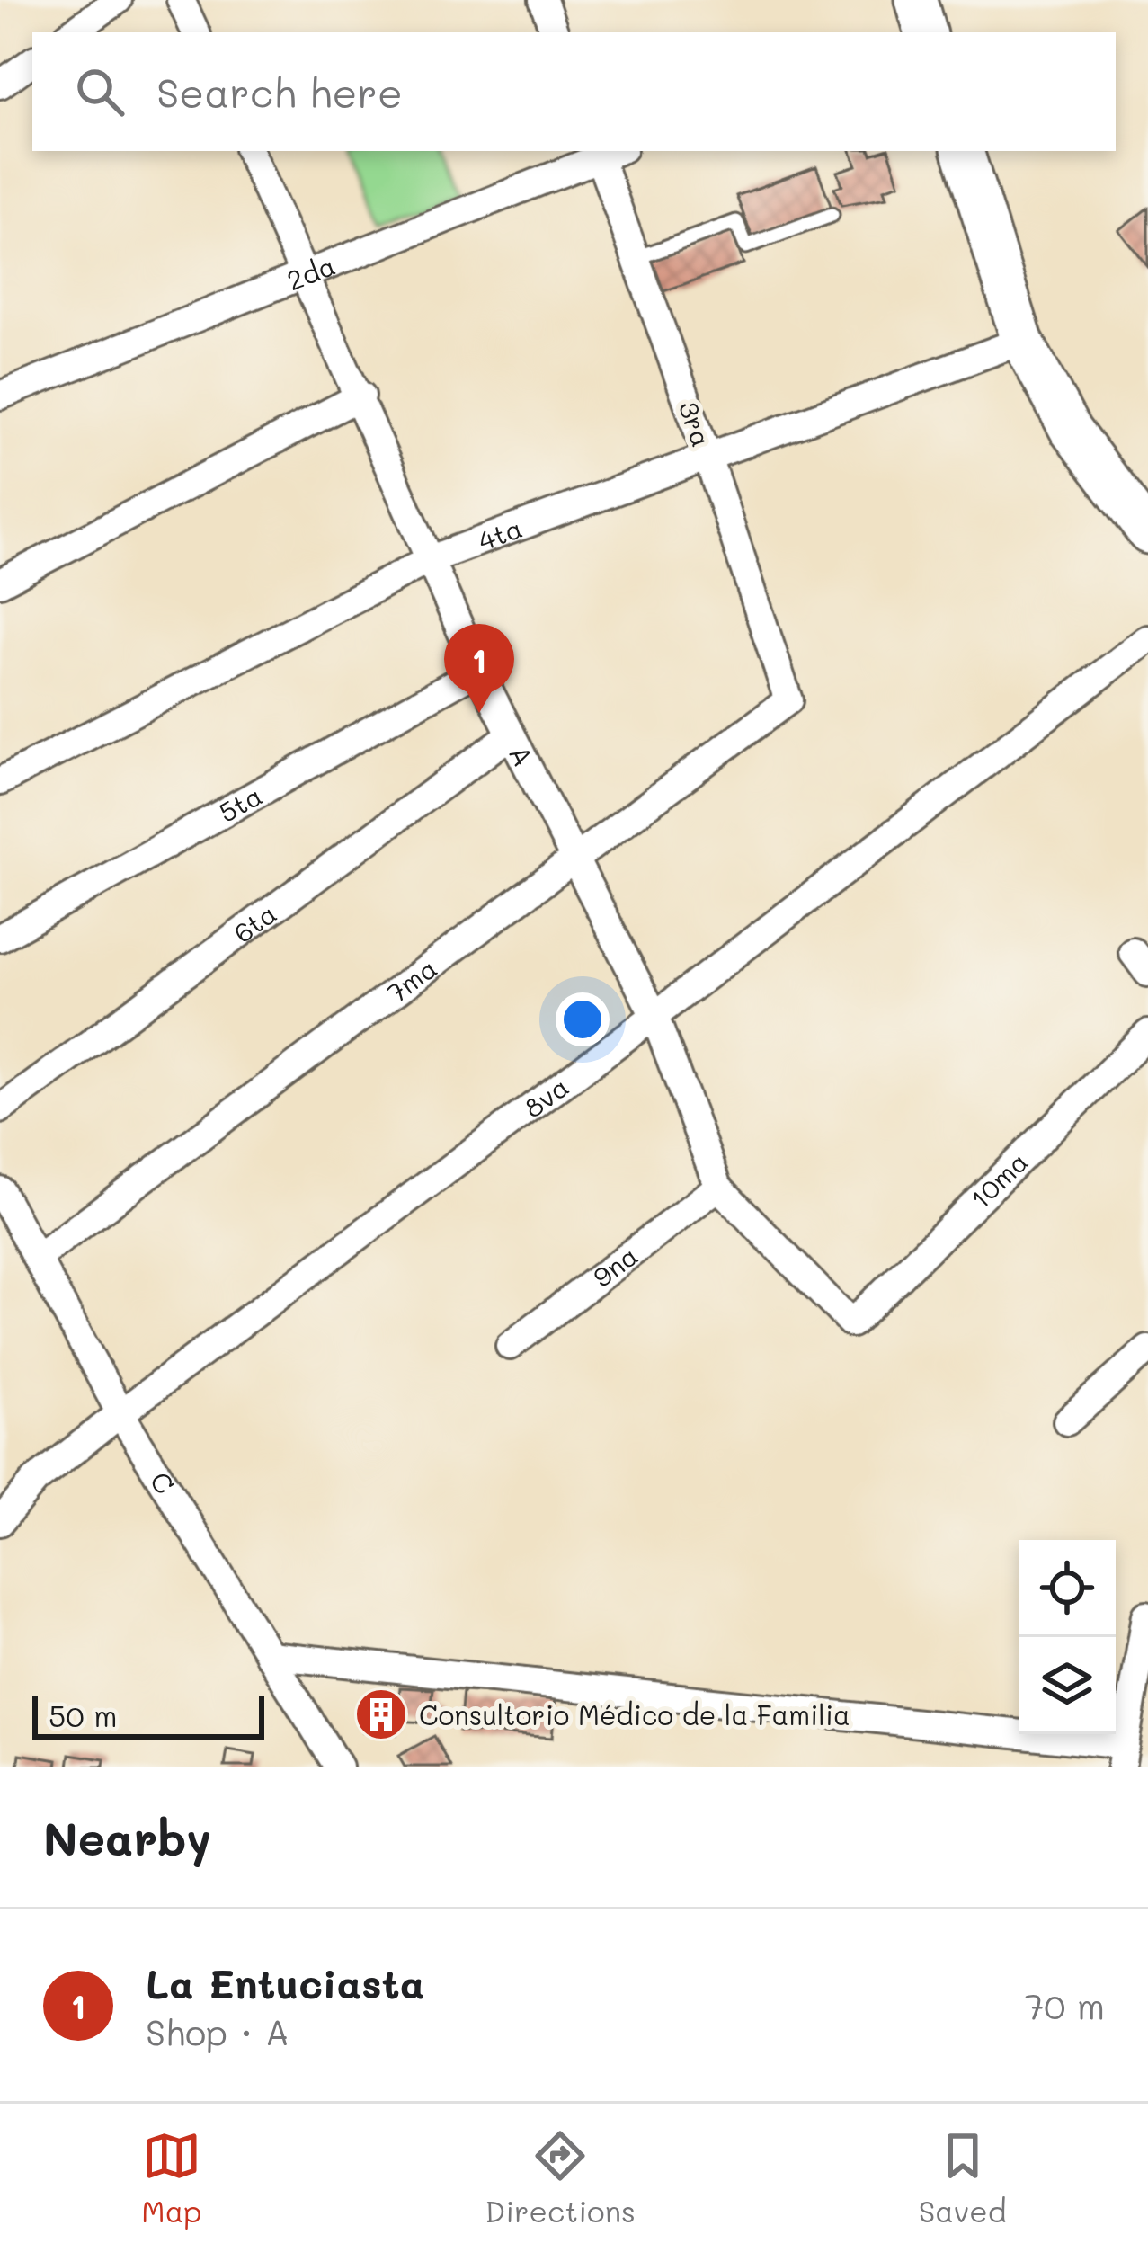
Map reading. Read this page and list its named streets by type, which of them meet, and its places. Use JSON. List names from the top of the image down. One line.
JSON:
{"streets":{"street":["2da","3ra","4ta","A","5ta","6ta","7ma","8va","10ma","9na","C"]},"crossings":[["2da","3ra"],["2da","A"],["3ra","4ta"],["3ra","7ma"],["4ta","A"],["A","5ta"],["A","6ta"],["A","7ma"],["A","8va"],["A","10ma"],["A","9na"],["7ma","C"],["8va","C"]],"places":{"building":["Consultorio Médico de la Familia"]},"scale_bar":"50 m","page":{"search":"Search here","pins":"1","scale":"50 m","heading":"Nearby","list":[{"mark":"1","name":"La Entuciasta","note":"Shop · A","value":"70 m"}],"nav":["Map","Directions","Saved"]}}
